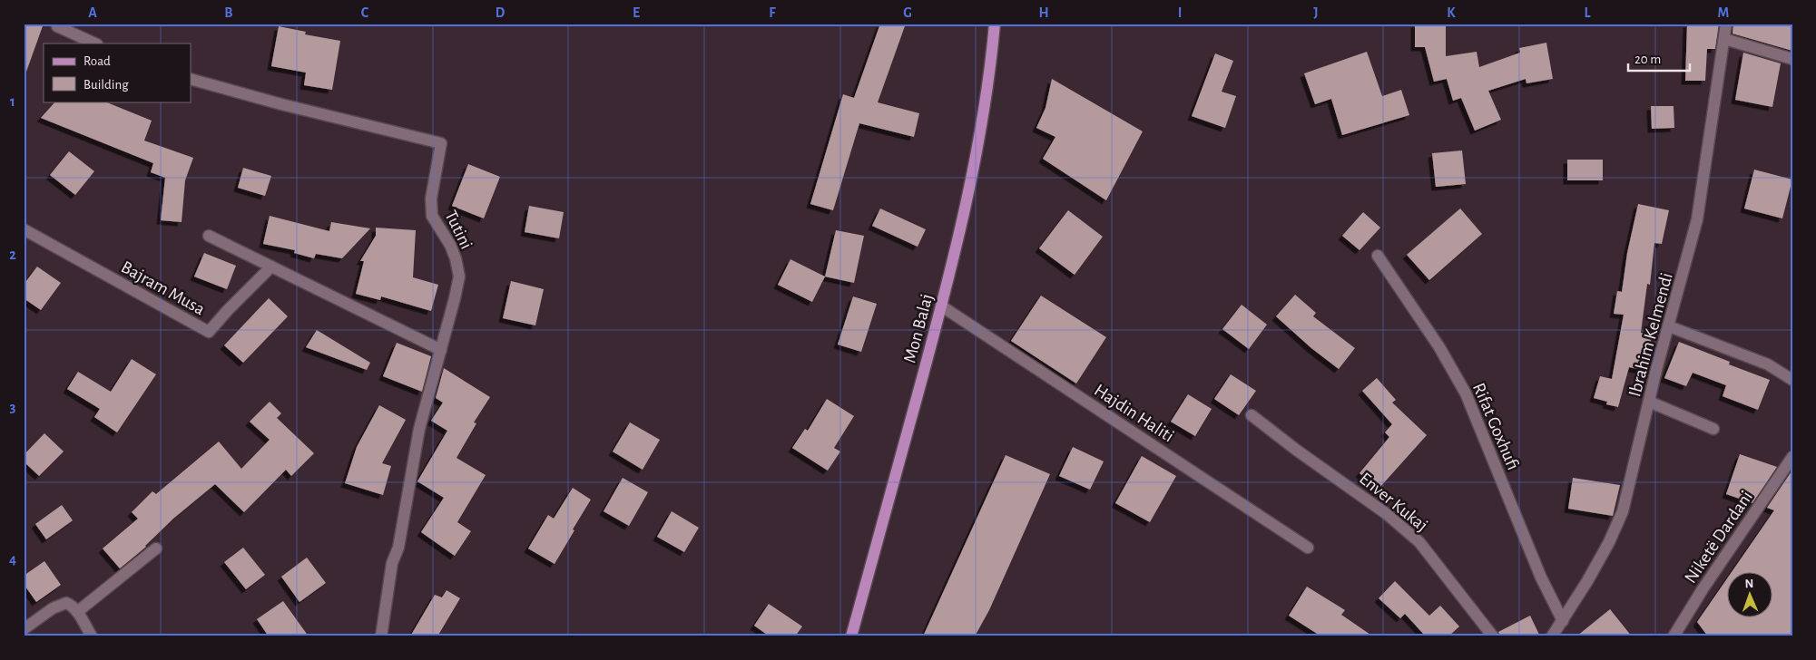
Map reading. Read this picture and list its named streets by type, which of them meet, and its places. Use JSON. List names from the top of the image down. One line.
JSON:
{"streets":{"main road":["Mon Balaj"],"street":["Tutini","Bajram Musa","Ibrahim Kelmendi","Hajdin Haliti","Rifat Goxhufi","Enver Kukaj","Niketë Dardani"]},"crossings":[["Mon Balaj","Hajdin Haliti"],["Ibrahim Kelmendi","Rifat Goxhufi"]],"legend":["Road","Building"],"scale_bar":"20 m","north":"top","grid":{"columns":["A","B","C","D","E","F","G","H","I","J","K","L","M"],"rows":["1","2","3","4"]}}
